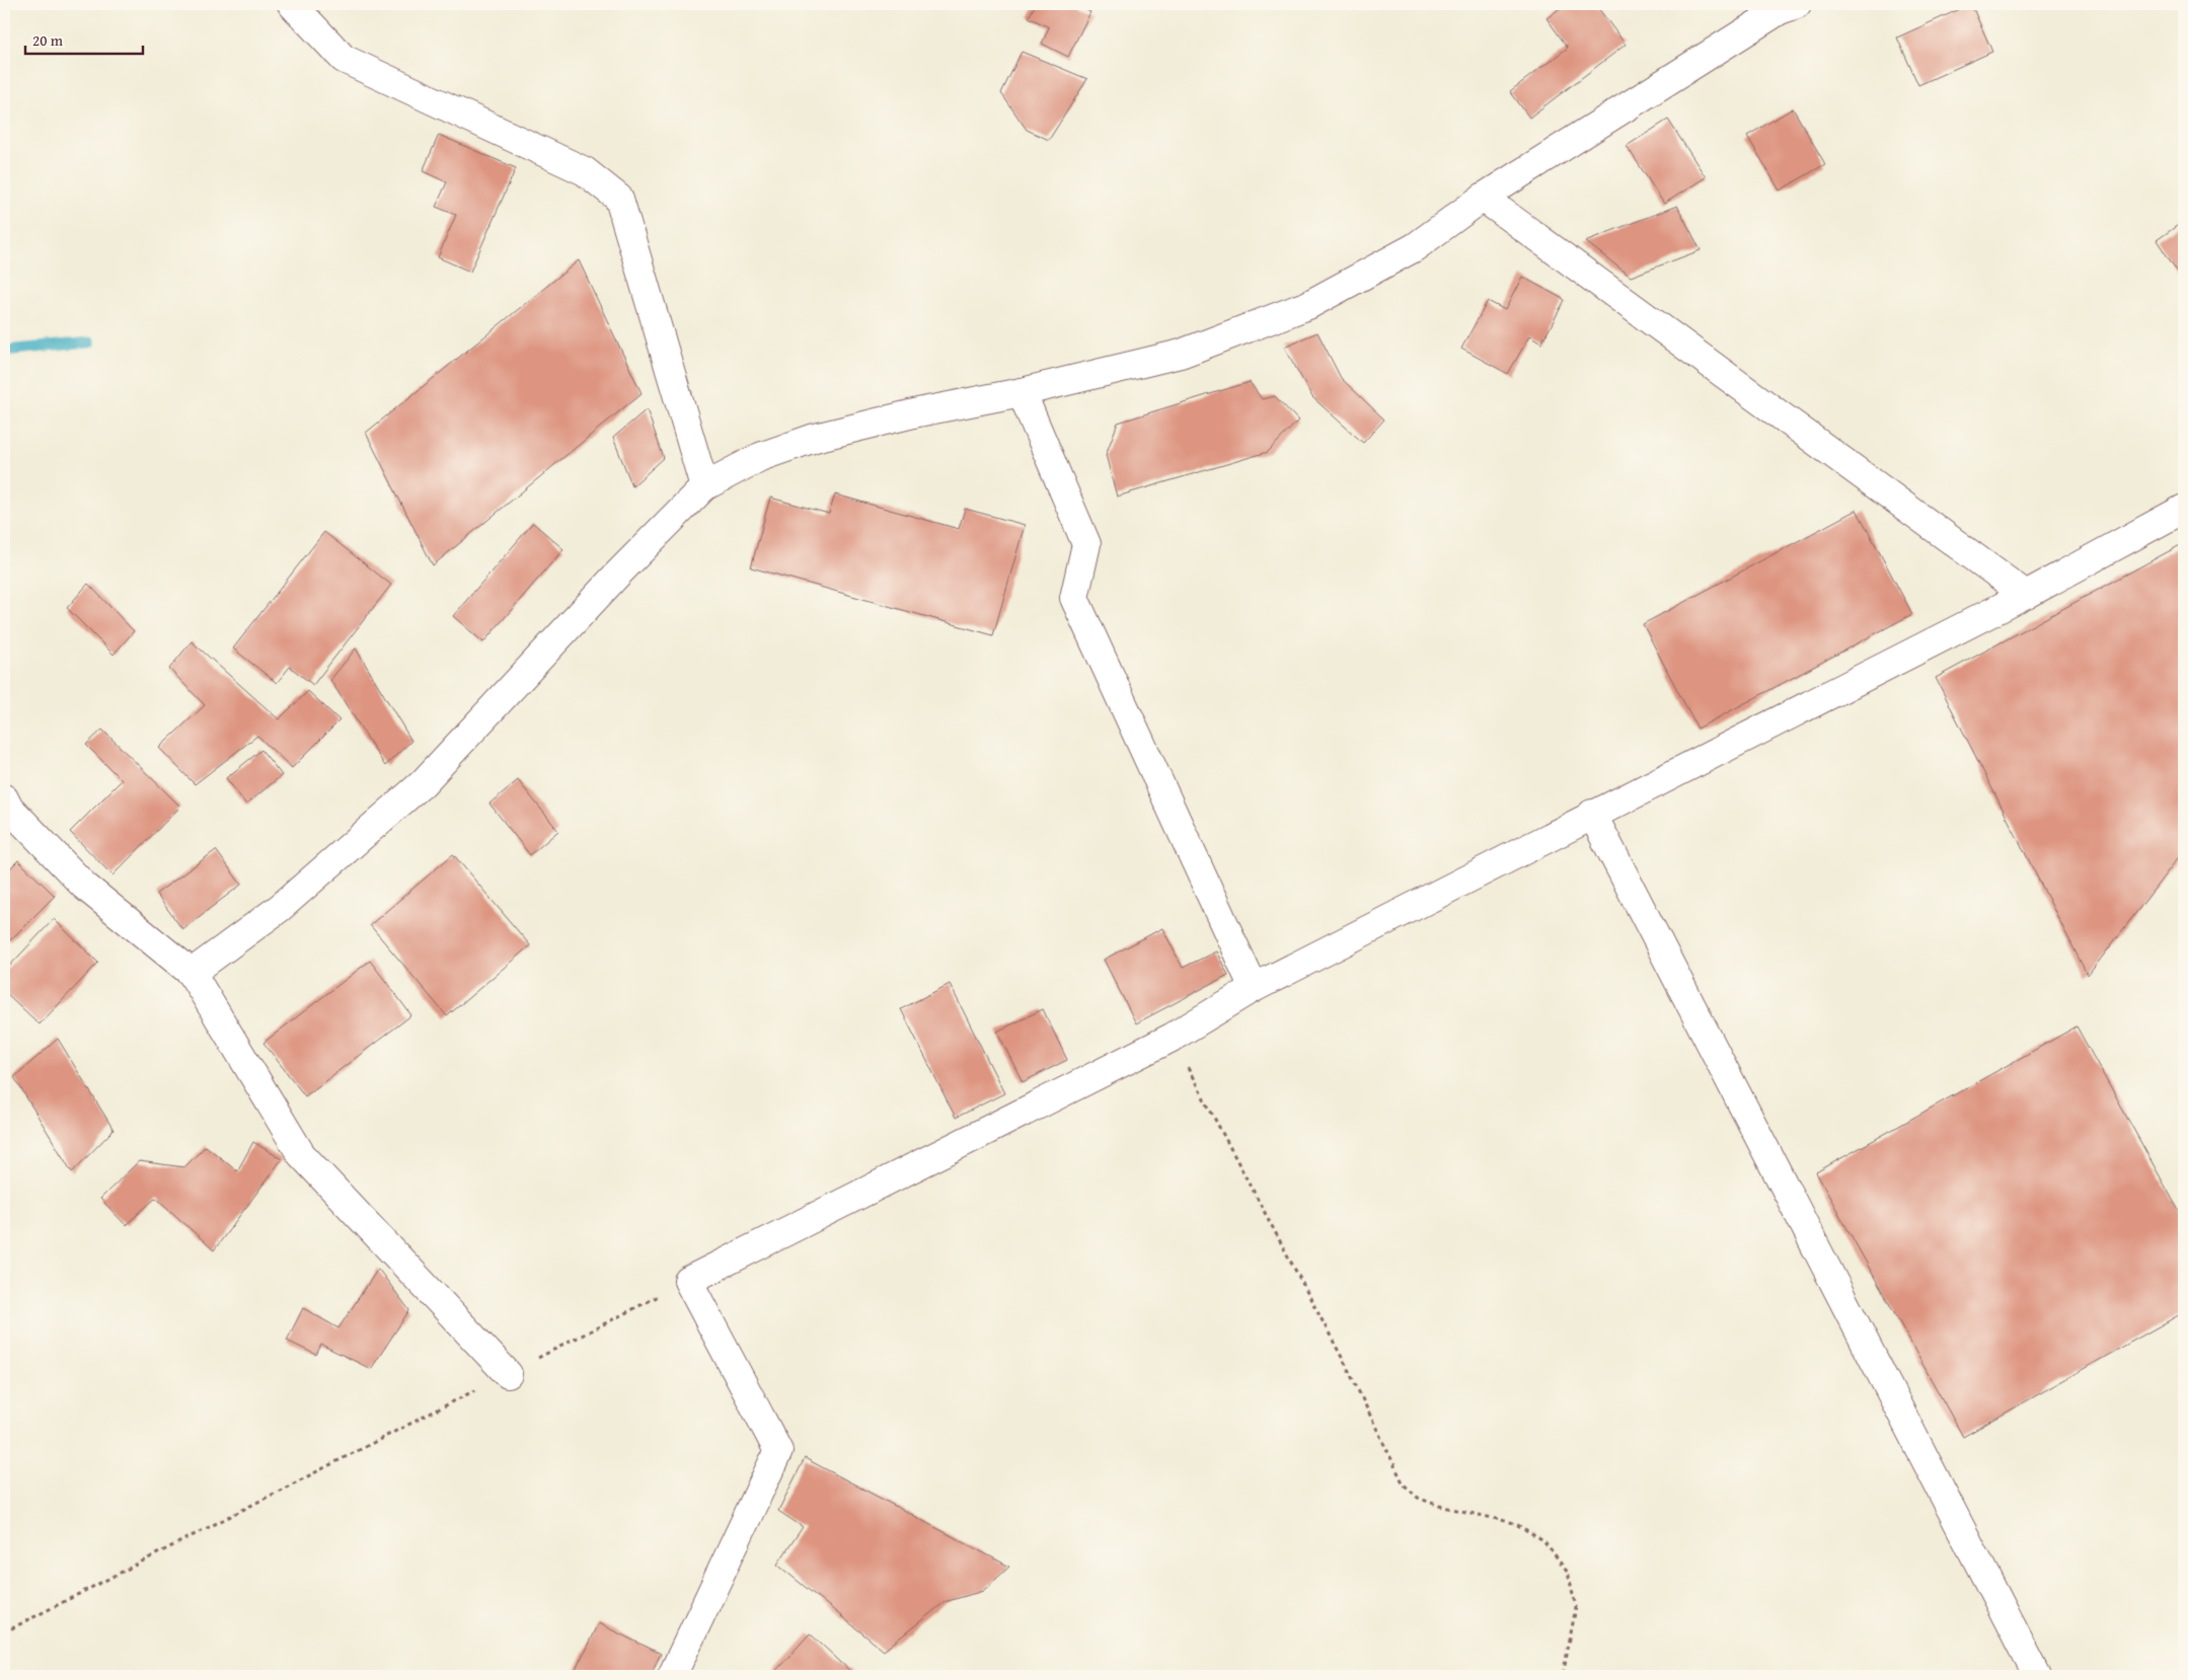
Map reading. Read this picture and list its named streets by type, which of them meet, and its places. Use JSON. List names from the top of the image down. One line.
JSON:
{"scale_bar":"20 m"}
